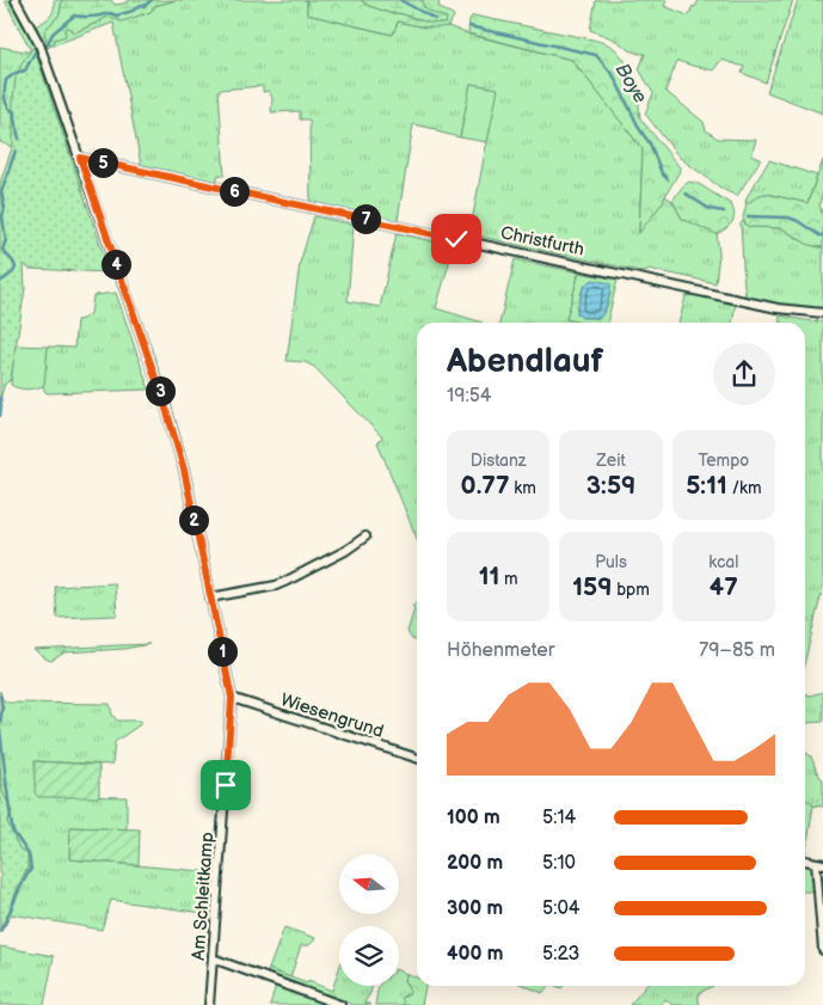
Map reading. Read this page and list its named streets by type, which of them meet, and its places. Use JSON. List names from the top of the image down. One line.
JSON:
{"streets":{"street":["Christfurth","Wiesengrund","Am Schleitkamp"]},"crossings":[["Christfurth","Am Schleitkamp"],["Wiesengrund","Am Schleitkamp"]],"water":["Boye"],"north":"left","page":{"pins":["5","6","7","4","3","2","1"],"heading":["Abendlauf","19:54"],"stats":[["Distanz","0.77 km"],["Zeit","3:59"],["Tempo","5:11 /km"],["11 m"],["Puls","159 bpm"],["kcal","47"]],"chart":["Höhenmeter","79–85 m"],"list":[{"name":"100 m","note":"5:14"},{"name":"200 m","note":"5:10"},{"name":"300 m","note":"5:04"},{"name":"400 m","note":"5:23"}]}}
